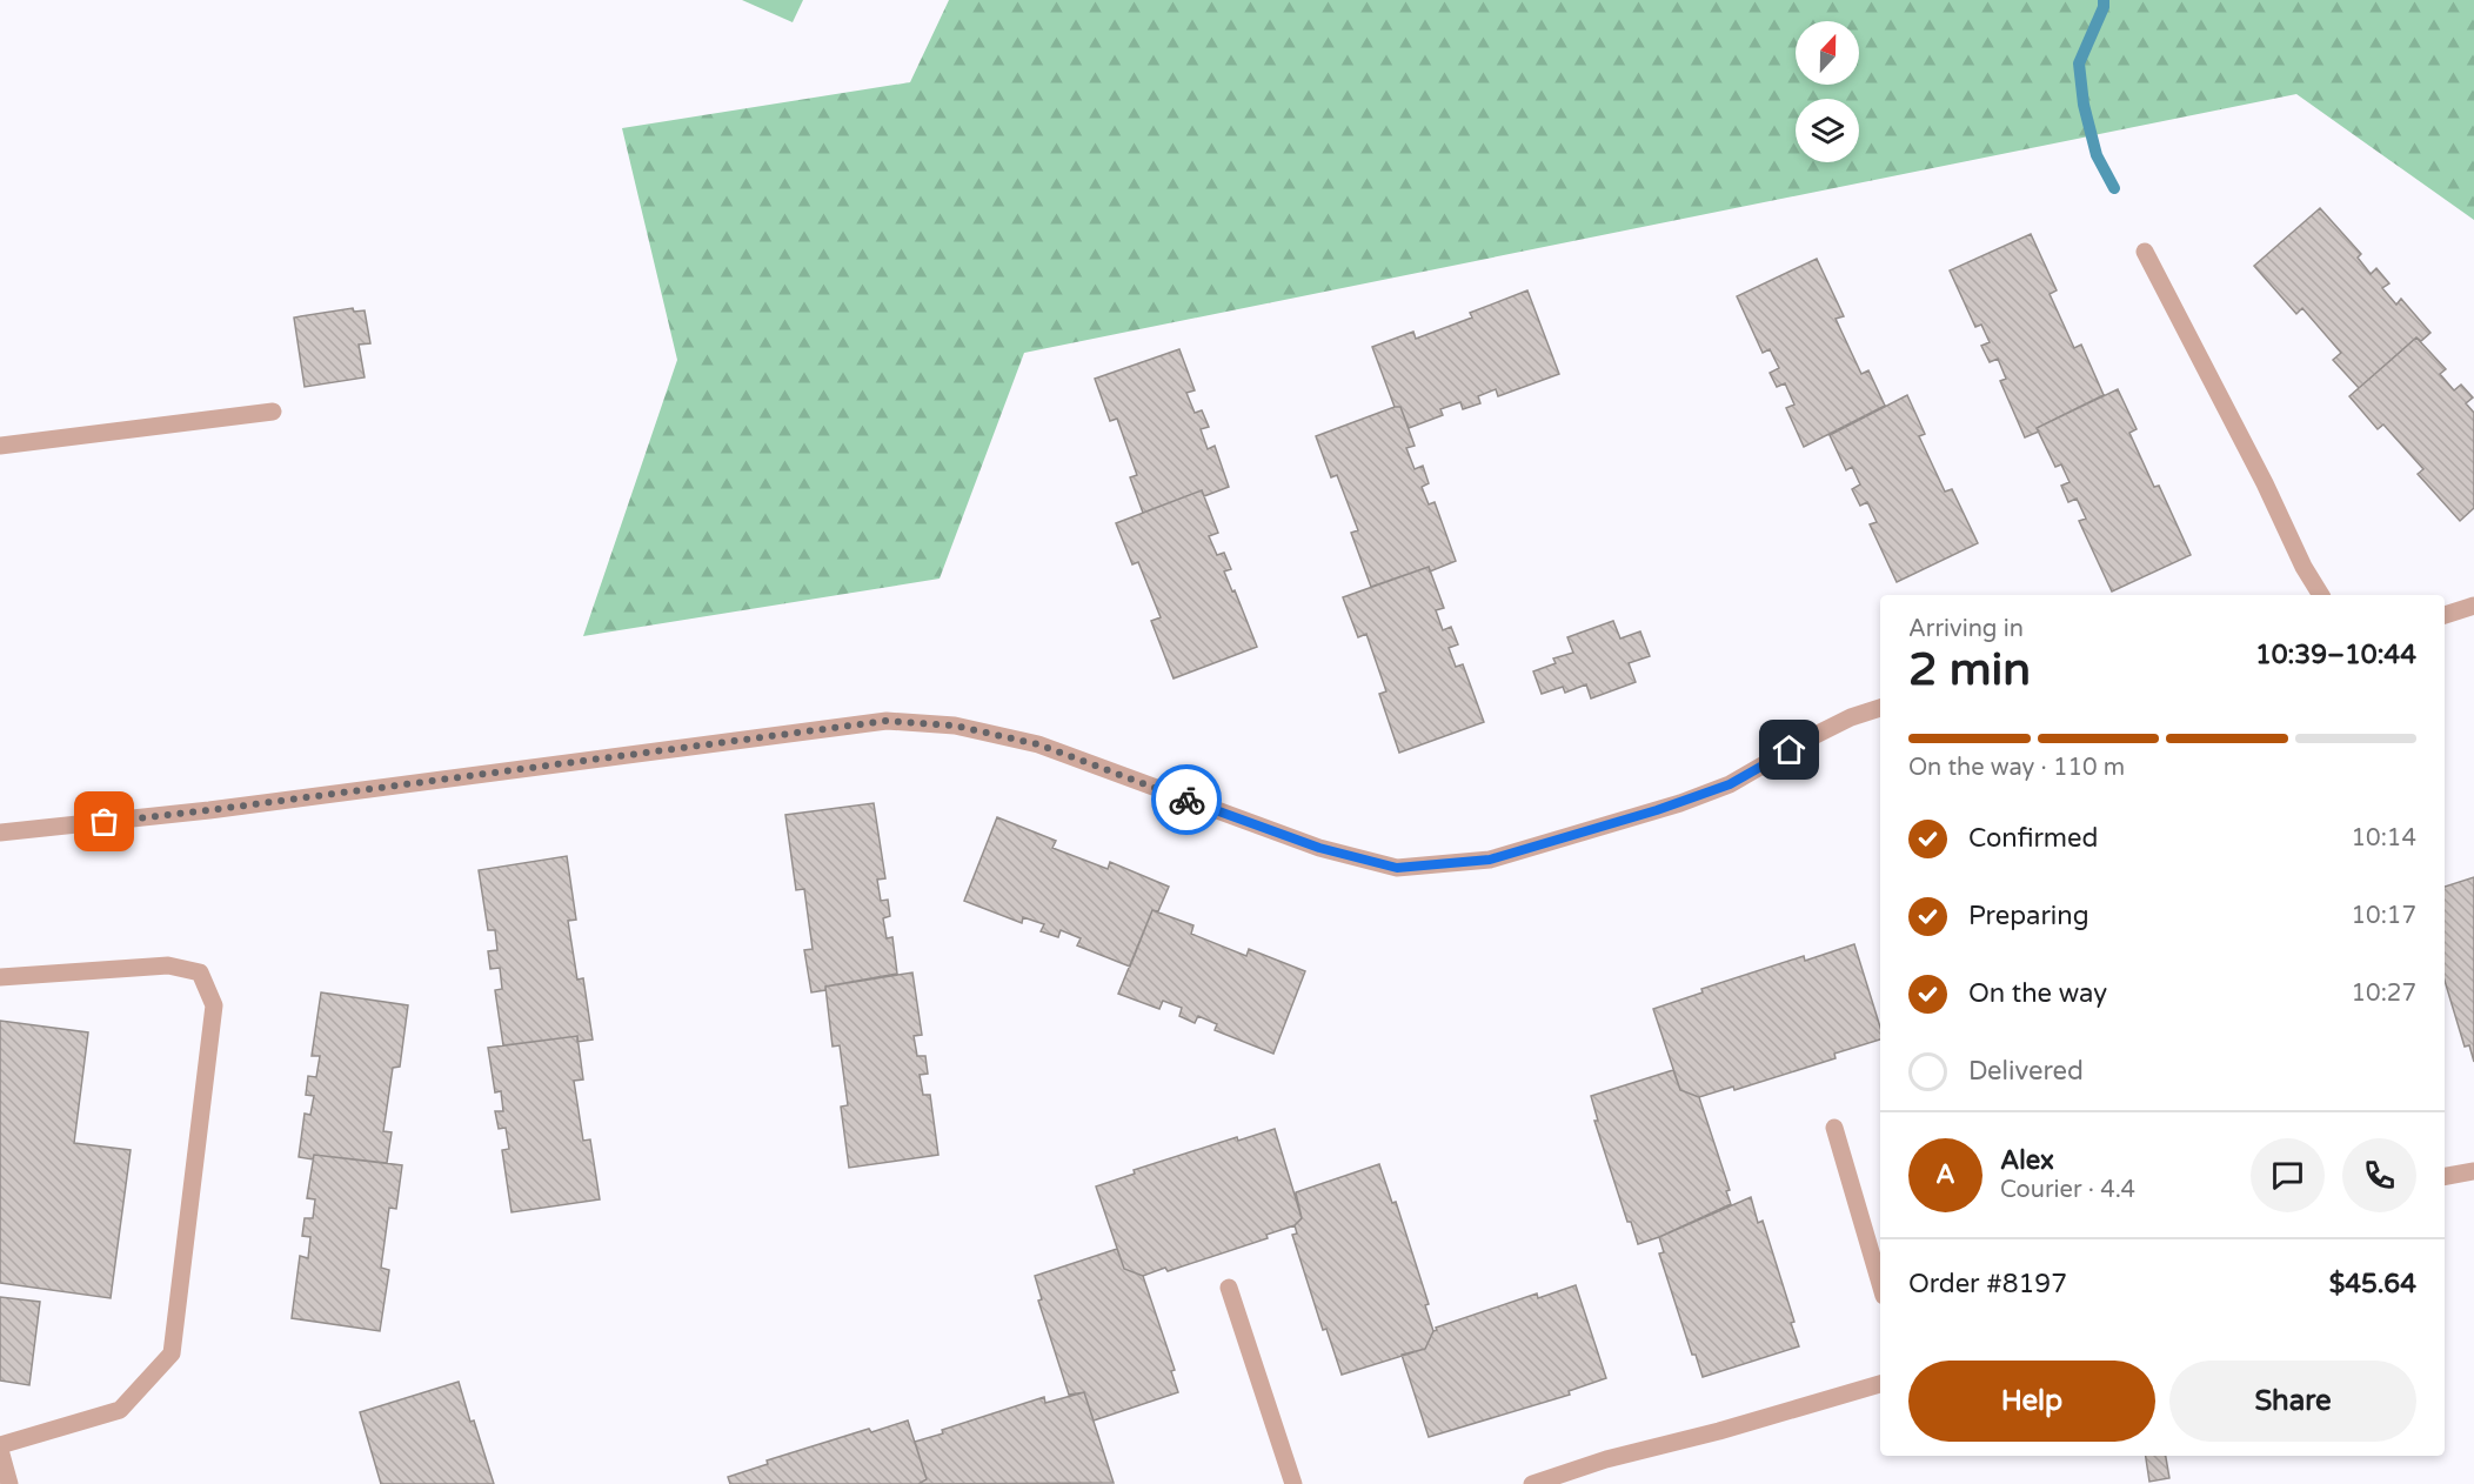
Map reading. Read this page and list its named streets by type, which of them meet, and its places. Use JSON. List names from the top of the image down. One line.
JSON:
{"north":"top","page":{"heading":["2 min","Arriving in","10:39–10:44"],"panel":["Alex","Courier · 4.4","Order #8197","$45.64"],"bar":"On the way · 110 m","list":[["Confirmed","10:14"],["Preparing","10:17"],["On the way","10:27"],"Delivered"],"round":"A","buttons":["Help","Share"]}}
